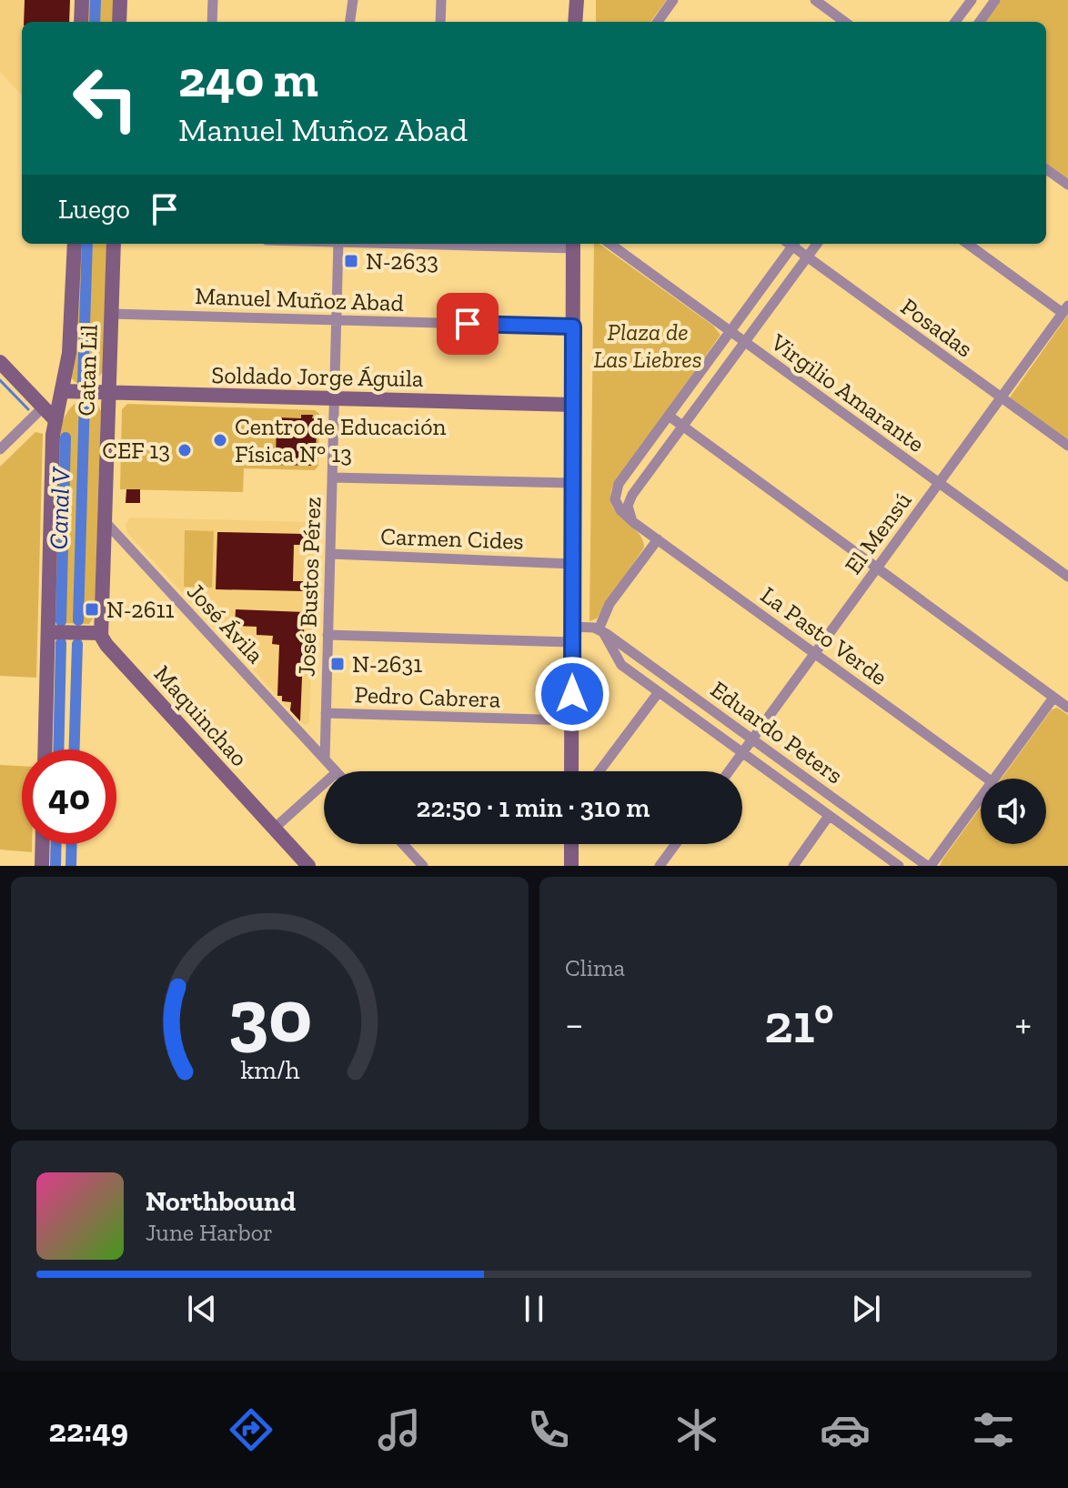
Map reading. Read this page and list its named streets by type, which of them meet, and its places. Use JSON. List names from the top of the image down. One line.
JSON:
{"streets":{"street":["Manuel Muñoz Abad","Posadas","Catan Lil","Soldado Jorge Águila","Virgilio Amarante","El Mensú","Carmen Cides","José Bustos Pérez","José Ávila","La Pasto Verde","Pedro Cabrera","Maquinchao","Eduardo Peters"]},"crossings":[["Manuel Muñoz Abad","Catan Lil"],["Manuel Muñoz Abad","José Bustos Pérez"],["Posadas","El Mensú"],["Catan Lil","Soldado Jorge Águila"],["Catan Lil","José Ávila"],["Catan Lil","Maquinchao"],["Soldado Jorge Águila","José Bustos Pérez"],["Virgilio Amarante","El Mensú"],["El Mensú","La Pasto Verde"],["El Mensú","Eduardo Peters"],["Carmen Cides","José Bustos Pérez"],["José Bustos Pérez","José Ávila"],["José Bustos Pérez","Pedro Cabrera"],["José Bustos Pérez","Eduardo Peters"]],"water":["Canal V"],"parks":["Plaza de Las Liebres"],"places":{"transit":["N-2633","N-2611","N-2631"],"other":["Centro de Educación Física N° 13","CEF 13"]},"page":{"turn":["240 m","Manuel Muñoz Abad"],"then":"Luego","limit":"40","trip":"22:50 · 1 min · 310 m","tile":"Clima","heat":["−","21°","+"],"song":["Northbound","June Harbor"],"tabs":"22:49","gauge":["30","km/h"]}}
